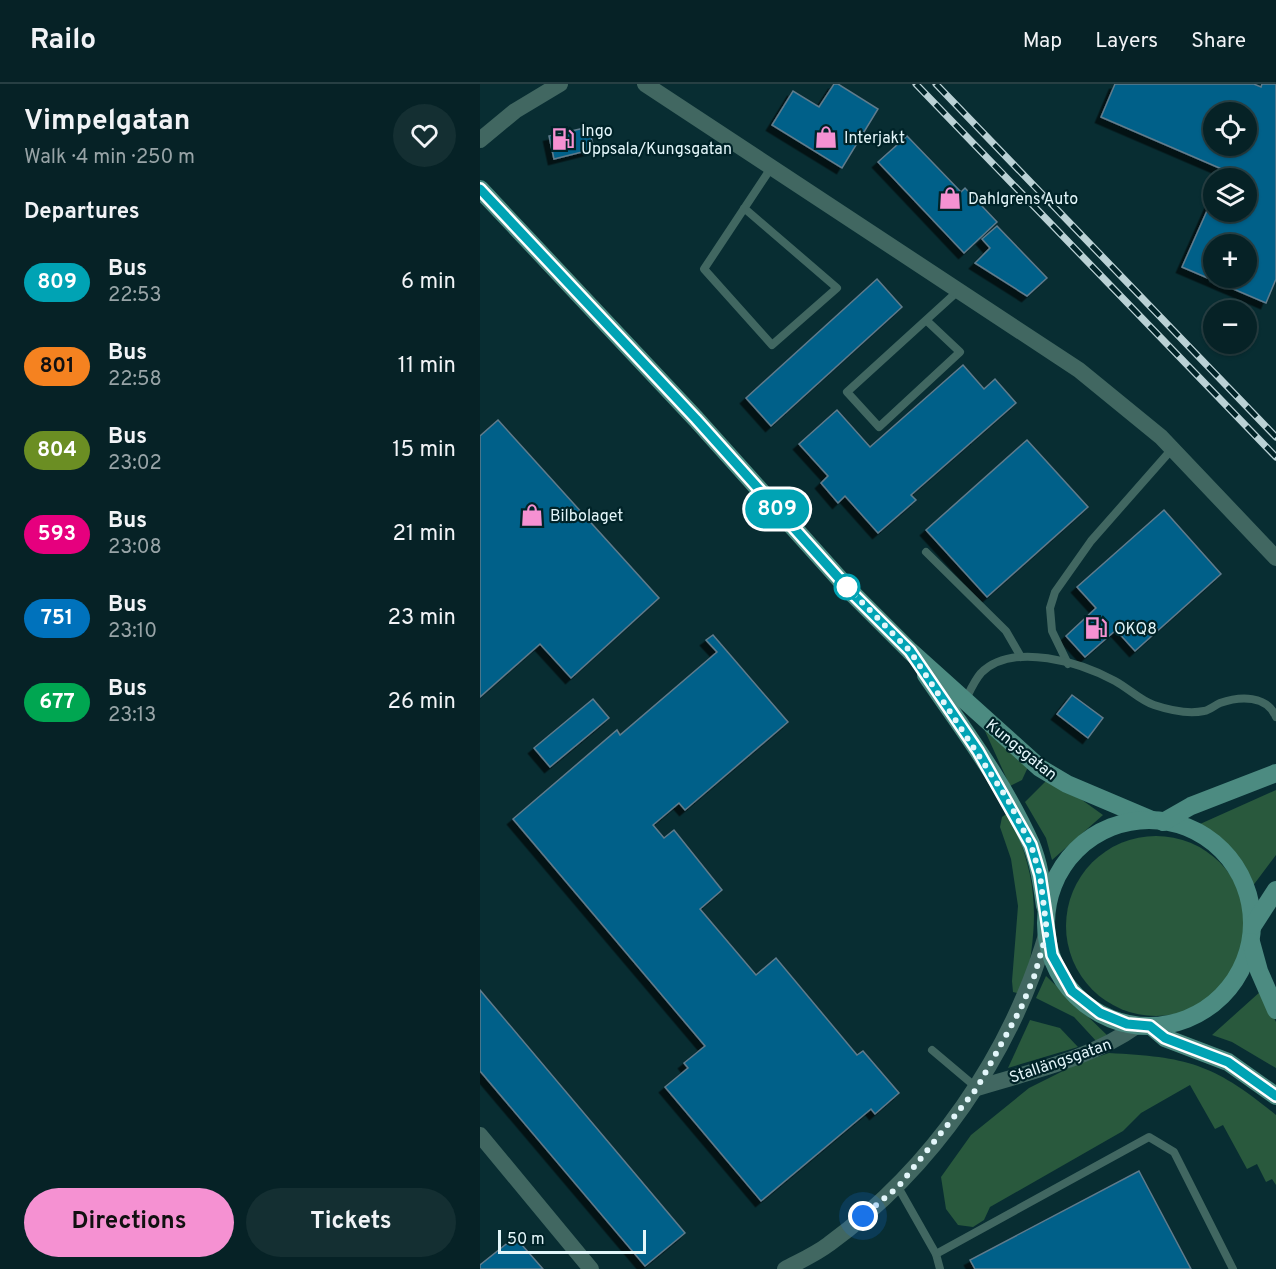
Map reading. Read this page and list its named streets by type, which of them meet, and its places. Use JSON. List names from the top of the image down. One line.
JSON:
{"streets":{"main road":["Kungsgatan"],"street":["Stallängsgatan"]},"crossings":[["Kungsgatan","Stallängsgatan"]],"places":{"shop":["Interjakt","Dahlgrens Auto","Bilbolaget"],"fuel station":["Ingo Uppsala/Kungsgatan","OKQ8"]},"lines":["bus line 809"],"scale_bar":"50 m","page":{"header":"Railo","nav":["Map","Layers","Share"],"heading":[["Vimpelgatan","Walk · 4 min · 250 m"],"Departures"],"on_map":"809","map_buttons":["+","−"],"list":[{"mark":"809","name":"Bus","note":"22:53","value":"6 min"},{"mark":"801","name":"Bus","note":"22:58","value":"11 min"},{"mark":"804","name":"Bus","note":"23:02","value":"15 min"},{"mark":"593","name":"Bus","note":"23:08","value":"21 min"},{"mark":"751","name":"Bus","note":"23:10","value":"23 min"},{"mark":"677","name":"Bus","note":"23:13","value":"26 min"}],"buttons":["Directions","Tickets"],"scale":"50 m"}}
